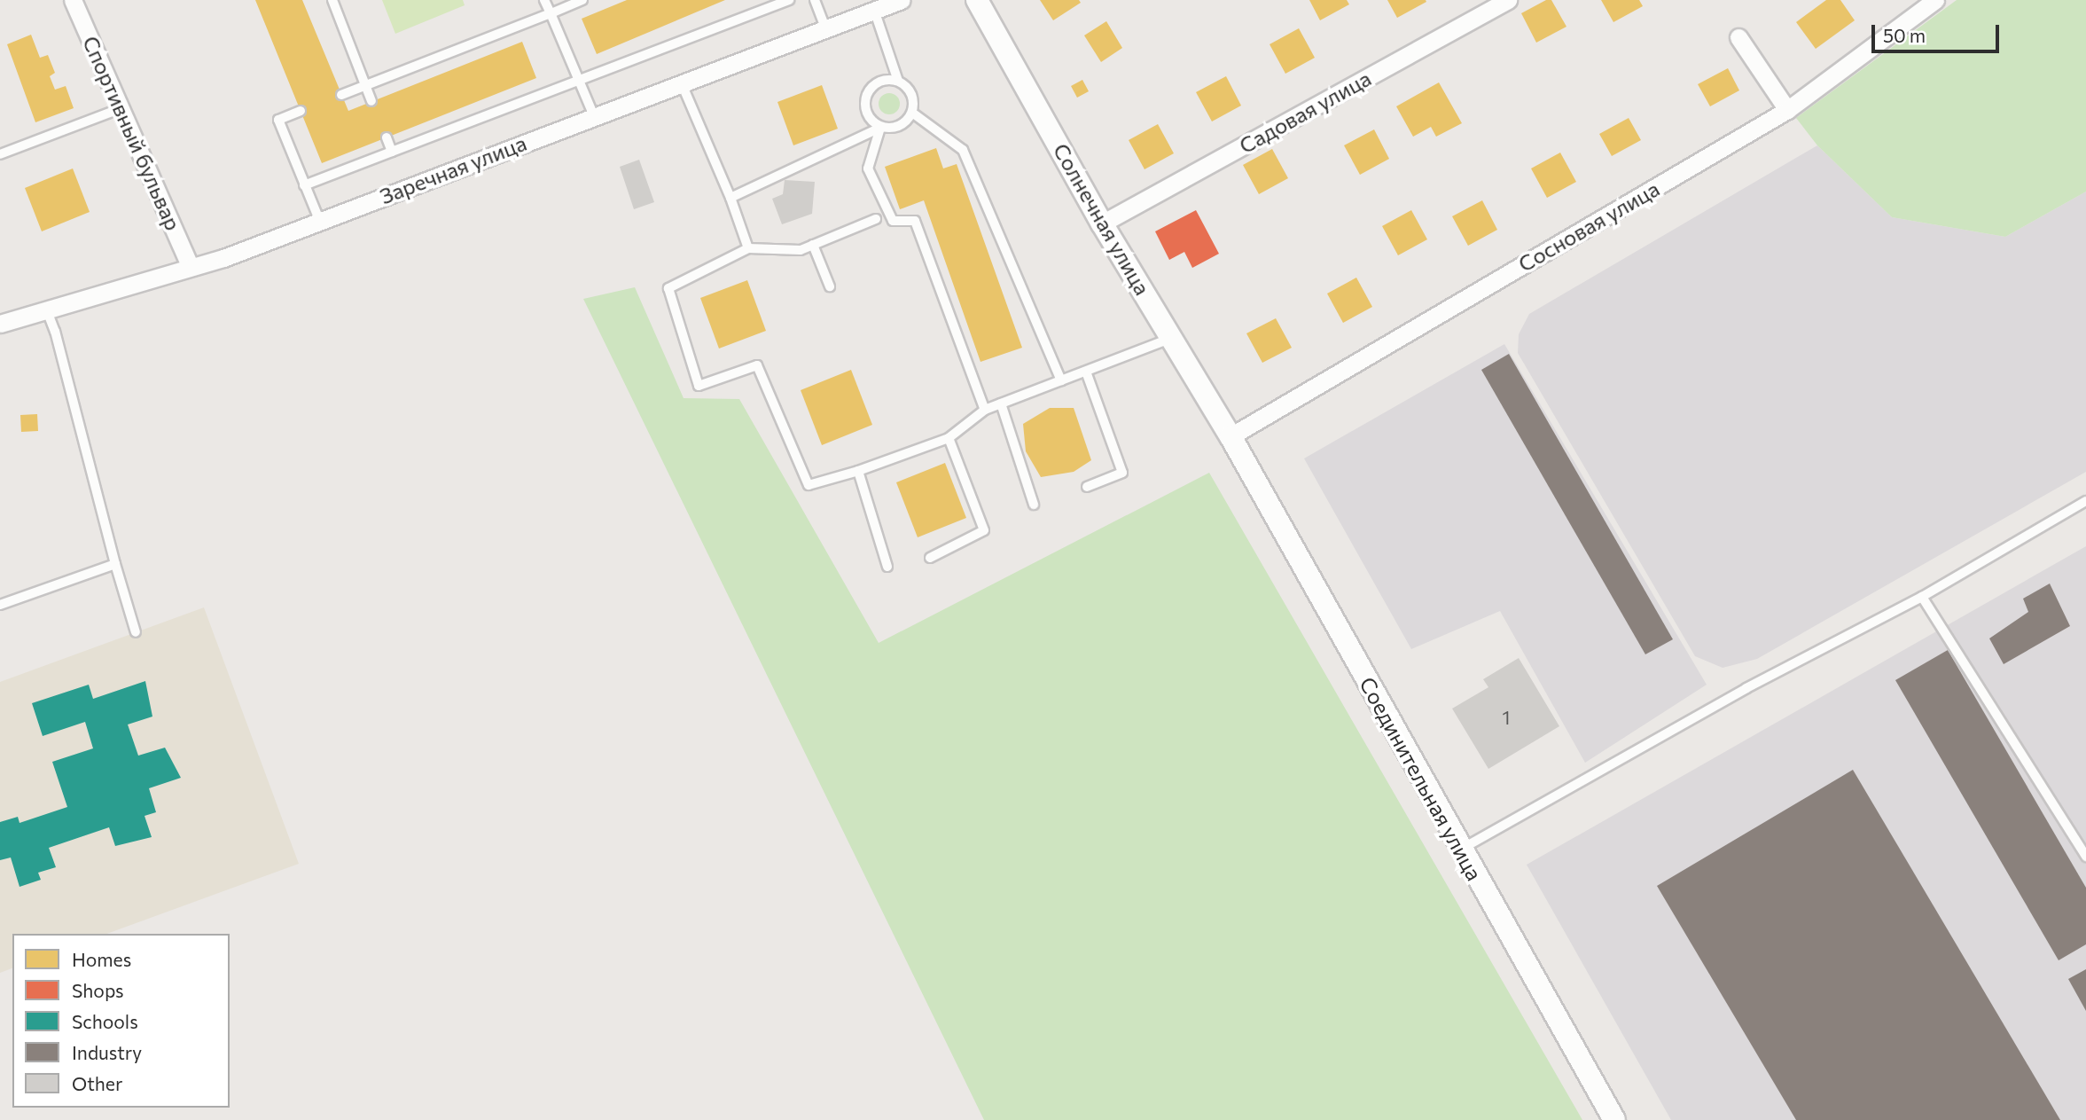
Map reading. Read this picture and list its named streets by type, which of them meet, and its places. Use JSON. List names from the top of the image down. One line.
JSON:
{"streets":{"street":["Садовая улица","Спортивный бульвар","Заречная улица","Солнечная улица","Сосновая улица","Соединительная улица"]},"crossings":[["Садовая улица","Солнечная улица"],["Спортивный бульвар","Заречная улица"],["Солнечная улица","Сосновая улица"],["Солнечная улица","Соединительная улица"],["Сосновая улица","Соединительная улица"]],"house_numbers":["1"],"legend":["Homes","Shops","Schools","Industry","Other"],"scale_bar":"50 m"}
